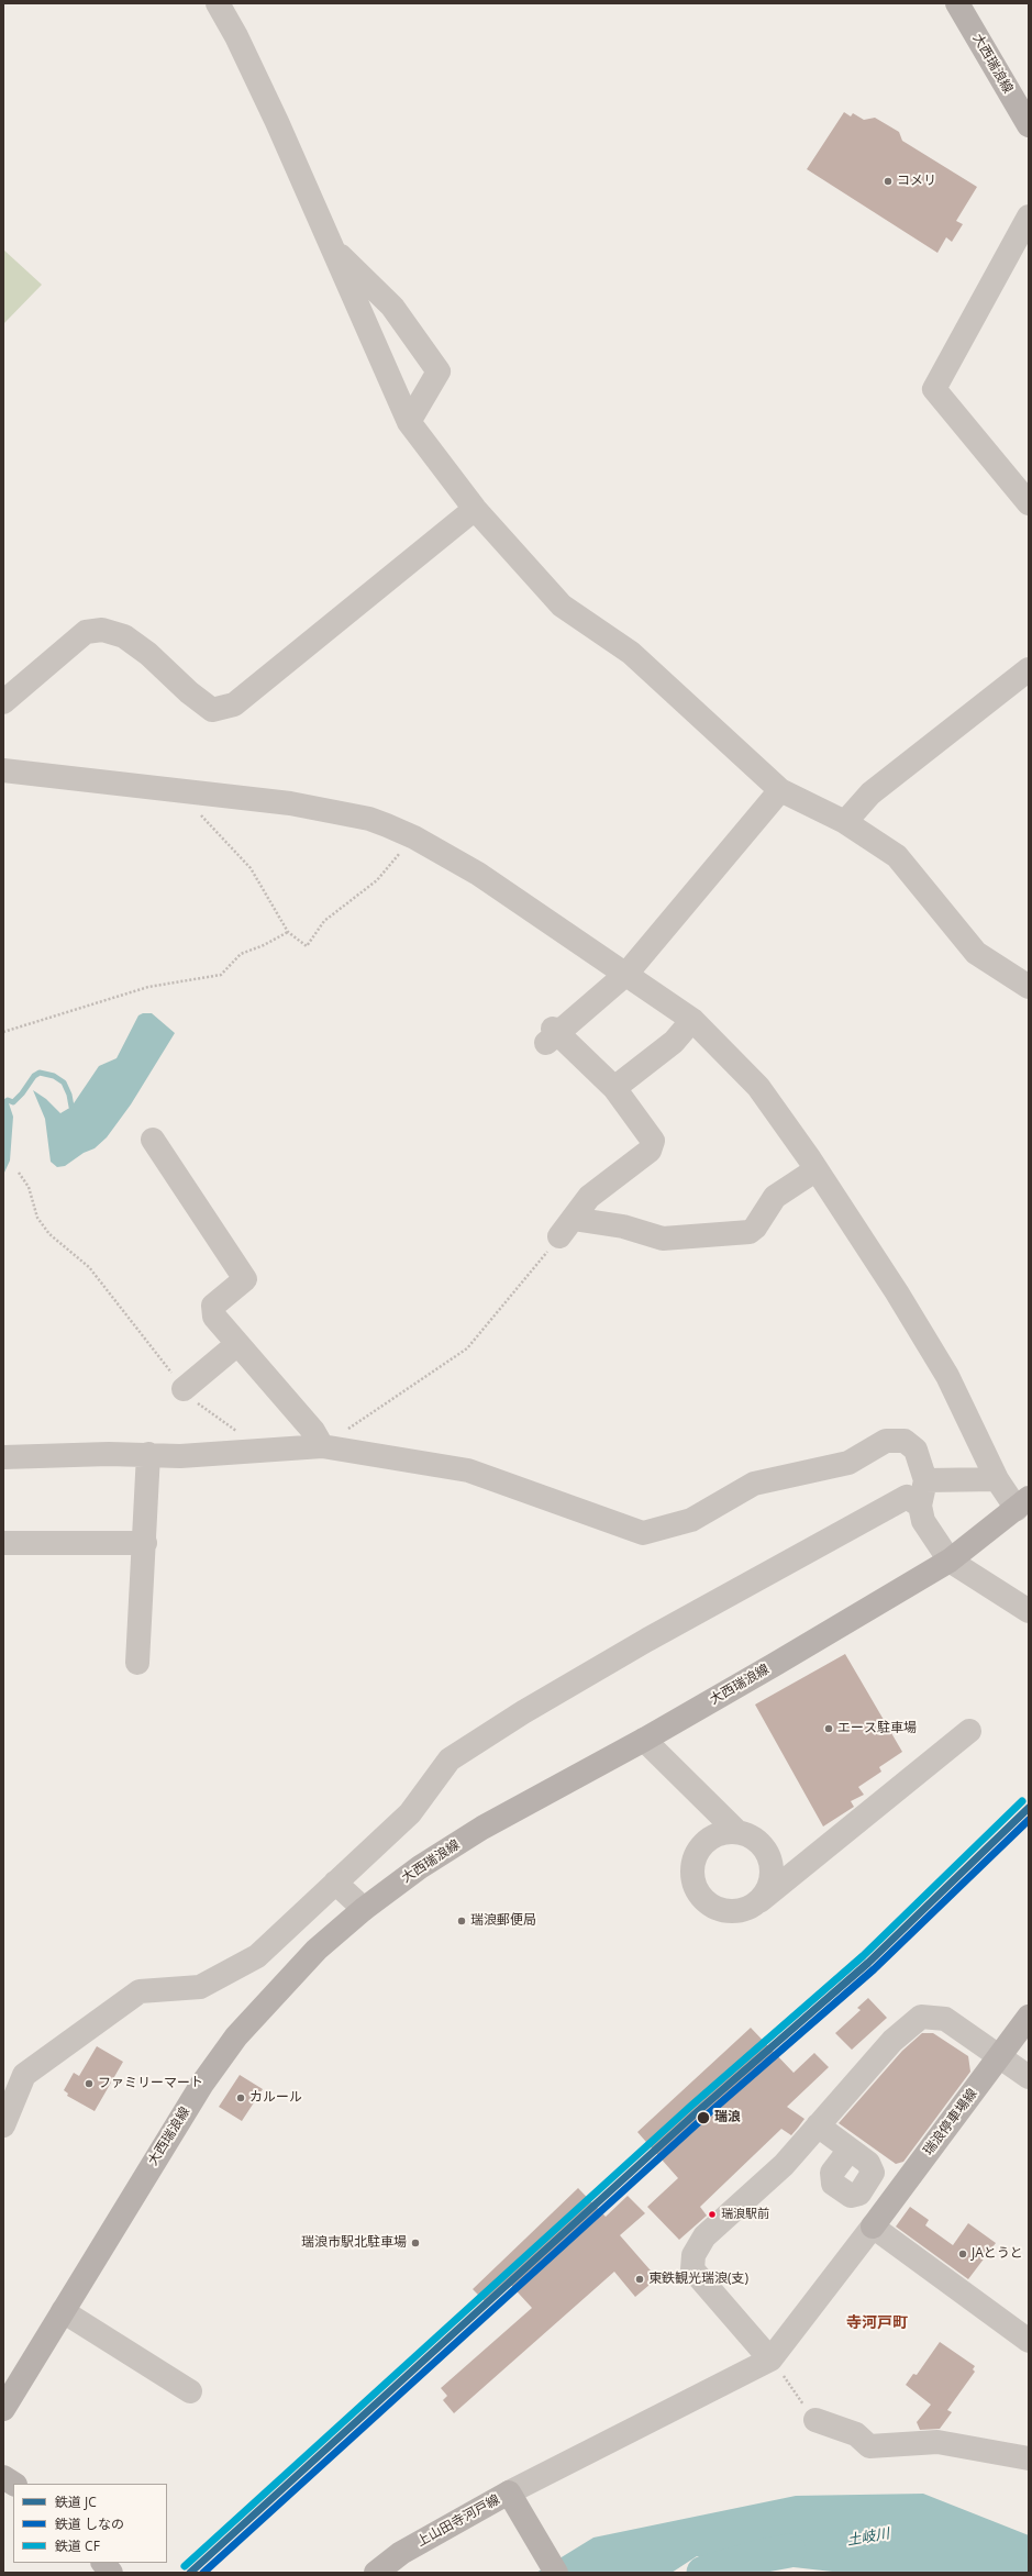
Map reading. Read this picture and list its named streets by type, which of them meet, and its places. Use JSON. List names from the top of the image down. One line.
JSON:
{"streets":{"main road":["大西瑞浪線","瑞浪停車場線","上山田寺河戸線"]},"districts":["寺河戸町"],"water":["土岐川"],"places":["コメリ","エース駐車場","瑞浪郵便局","ファミリーマート","カルール","瑞浪","瑞浪駅前","瑞浪市駅北駐車場","JAとうと","東鉄観光瑞浪(支)"],"lines":["rail line CF","rail line JC","rail line しなの"],"legend":["鉄道 JC","鉄道 しなの","鉄道 CF"]}
